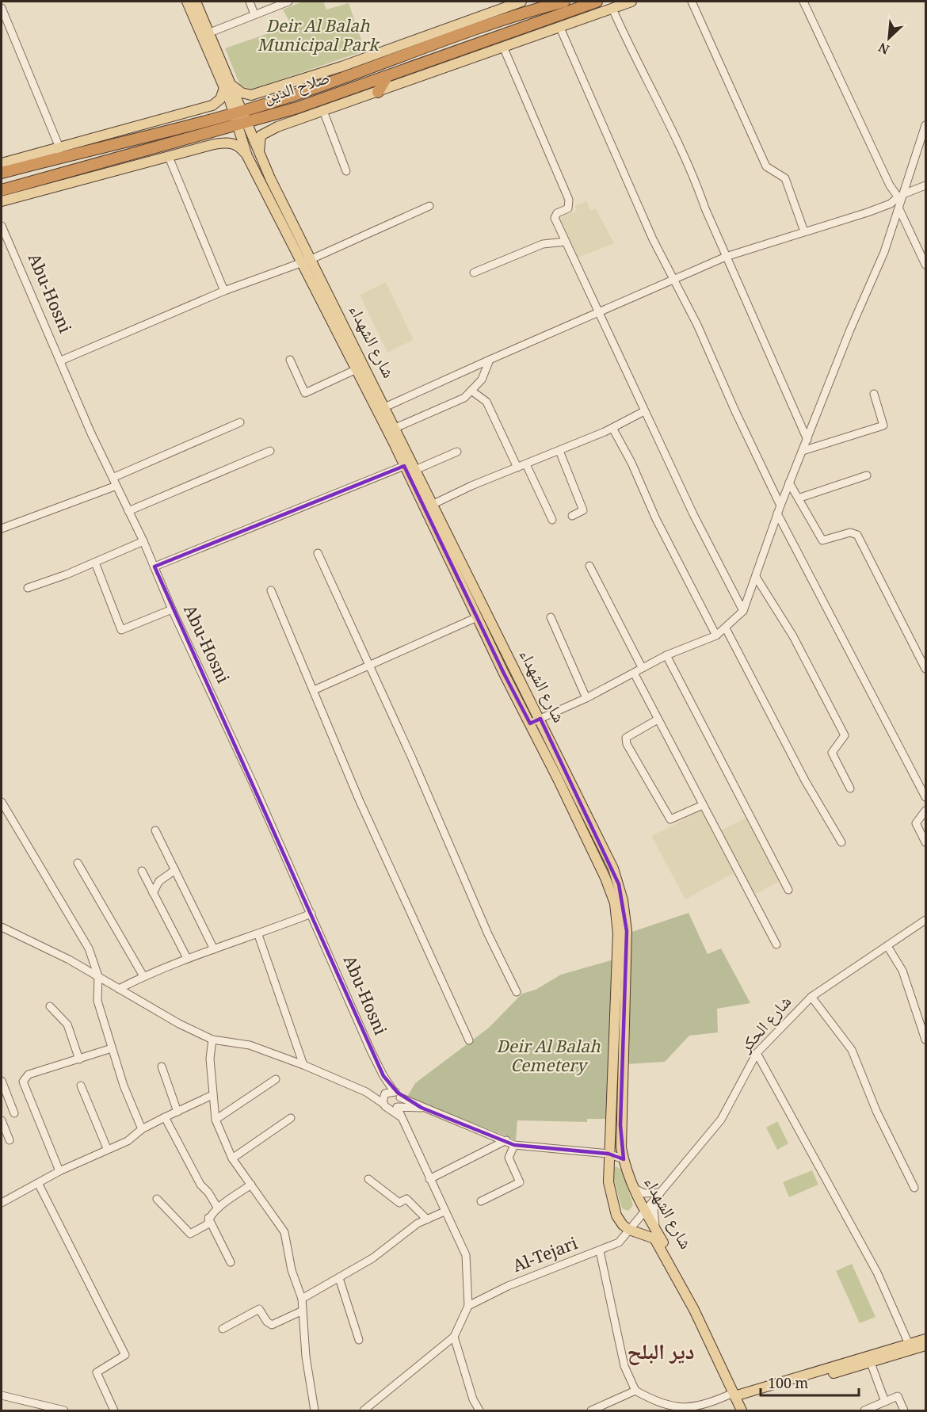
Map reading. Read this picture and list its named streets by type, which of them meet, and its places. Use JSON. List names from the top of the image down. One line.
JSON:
{"streets":{"highway":["صلاح الدين"],"main road":["شارع الشهداء"],"street":["Abu-Hosni","شارع الحكر","Al-Tejari"]},"crossings":[["صلاح الدين","شارع الشهداء"],["شارع الشهداء","شارع الحكر"],["شارع الشهداء","Al-Tejari"],["شارع الحكر","Al-Tejari"]],"districts":["دير البلح"],"parks":["Deir Al Balah Municipal Park","Deir Al Balah Cemetery"],"scale_bar":"100 m","north":"bottom left"}
